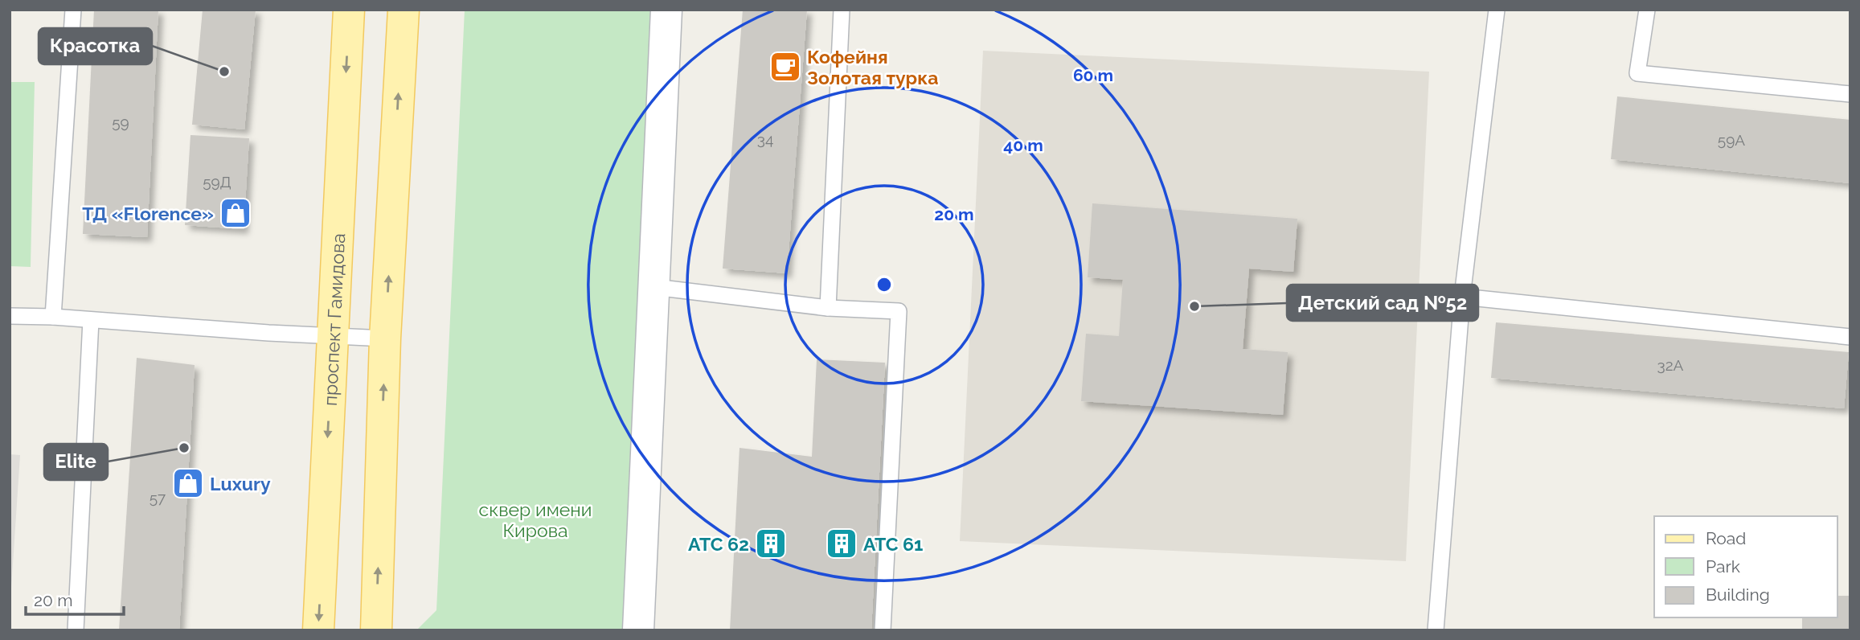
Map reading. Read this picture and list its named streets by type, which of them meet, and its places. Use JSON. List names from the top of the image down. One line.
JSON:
{"streets":{"main road":["проспект Гамидова"]},"parks":["сквер имени Кирова"],"places":{"cafe":["Кофейня Золотая турка"],"other":["Красотка","Детский сад №52","Elite"],"shop":["ТД «Florence»","Luxury"],"building":["АТС 62","АТС 61"]},"house_numbers":["59","34","59А","59Д","32А","57"],"legend":["Road","Park","Building"],"scale_bar":"20 m","rings":["60 m","40 m","20 m"]}
